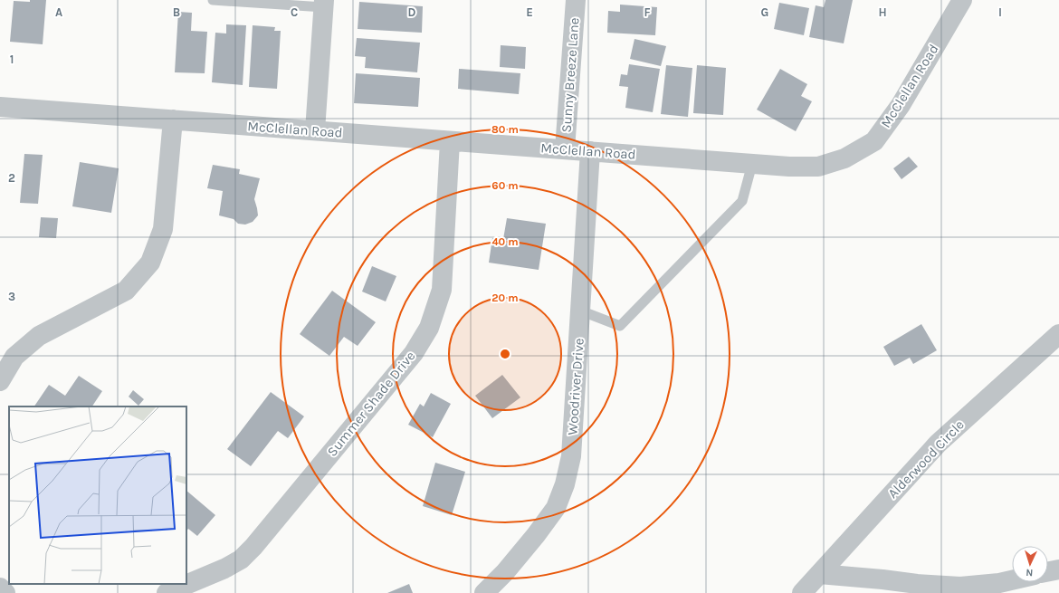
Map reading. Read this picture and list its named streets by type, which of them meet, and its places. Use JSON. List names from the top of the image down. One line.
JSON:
{"streets":{"street":["Sunny Breeze Lane","McClellan Road","Woodriver Drive","Summer Shade Drive","Alderwood Circle"]},"crossings":[["Sunny Breeze Lane","McClellan Road"],["McClellan Road","Woodriver Drive"],["McClellan Road","Summer Shade Drive"]],"north":"bottom","grid":{"columns":["A","B","C","D","E","F","G","H","I"],"rows":["1","2","3"]},"rings":["80 m","60 m","40 m","20 m"]}
